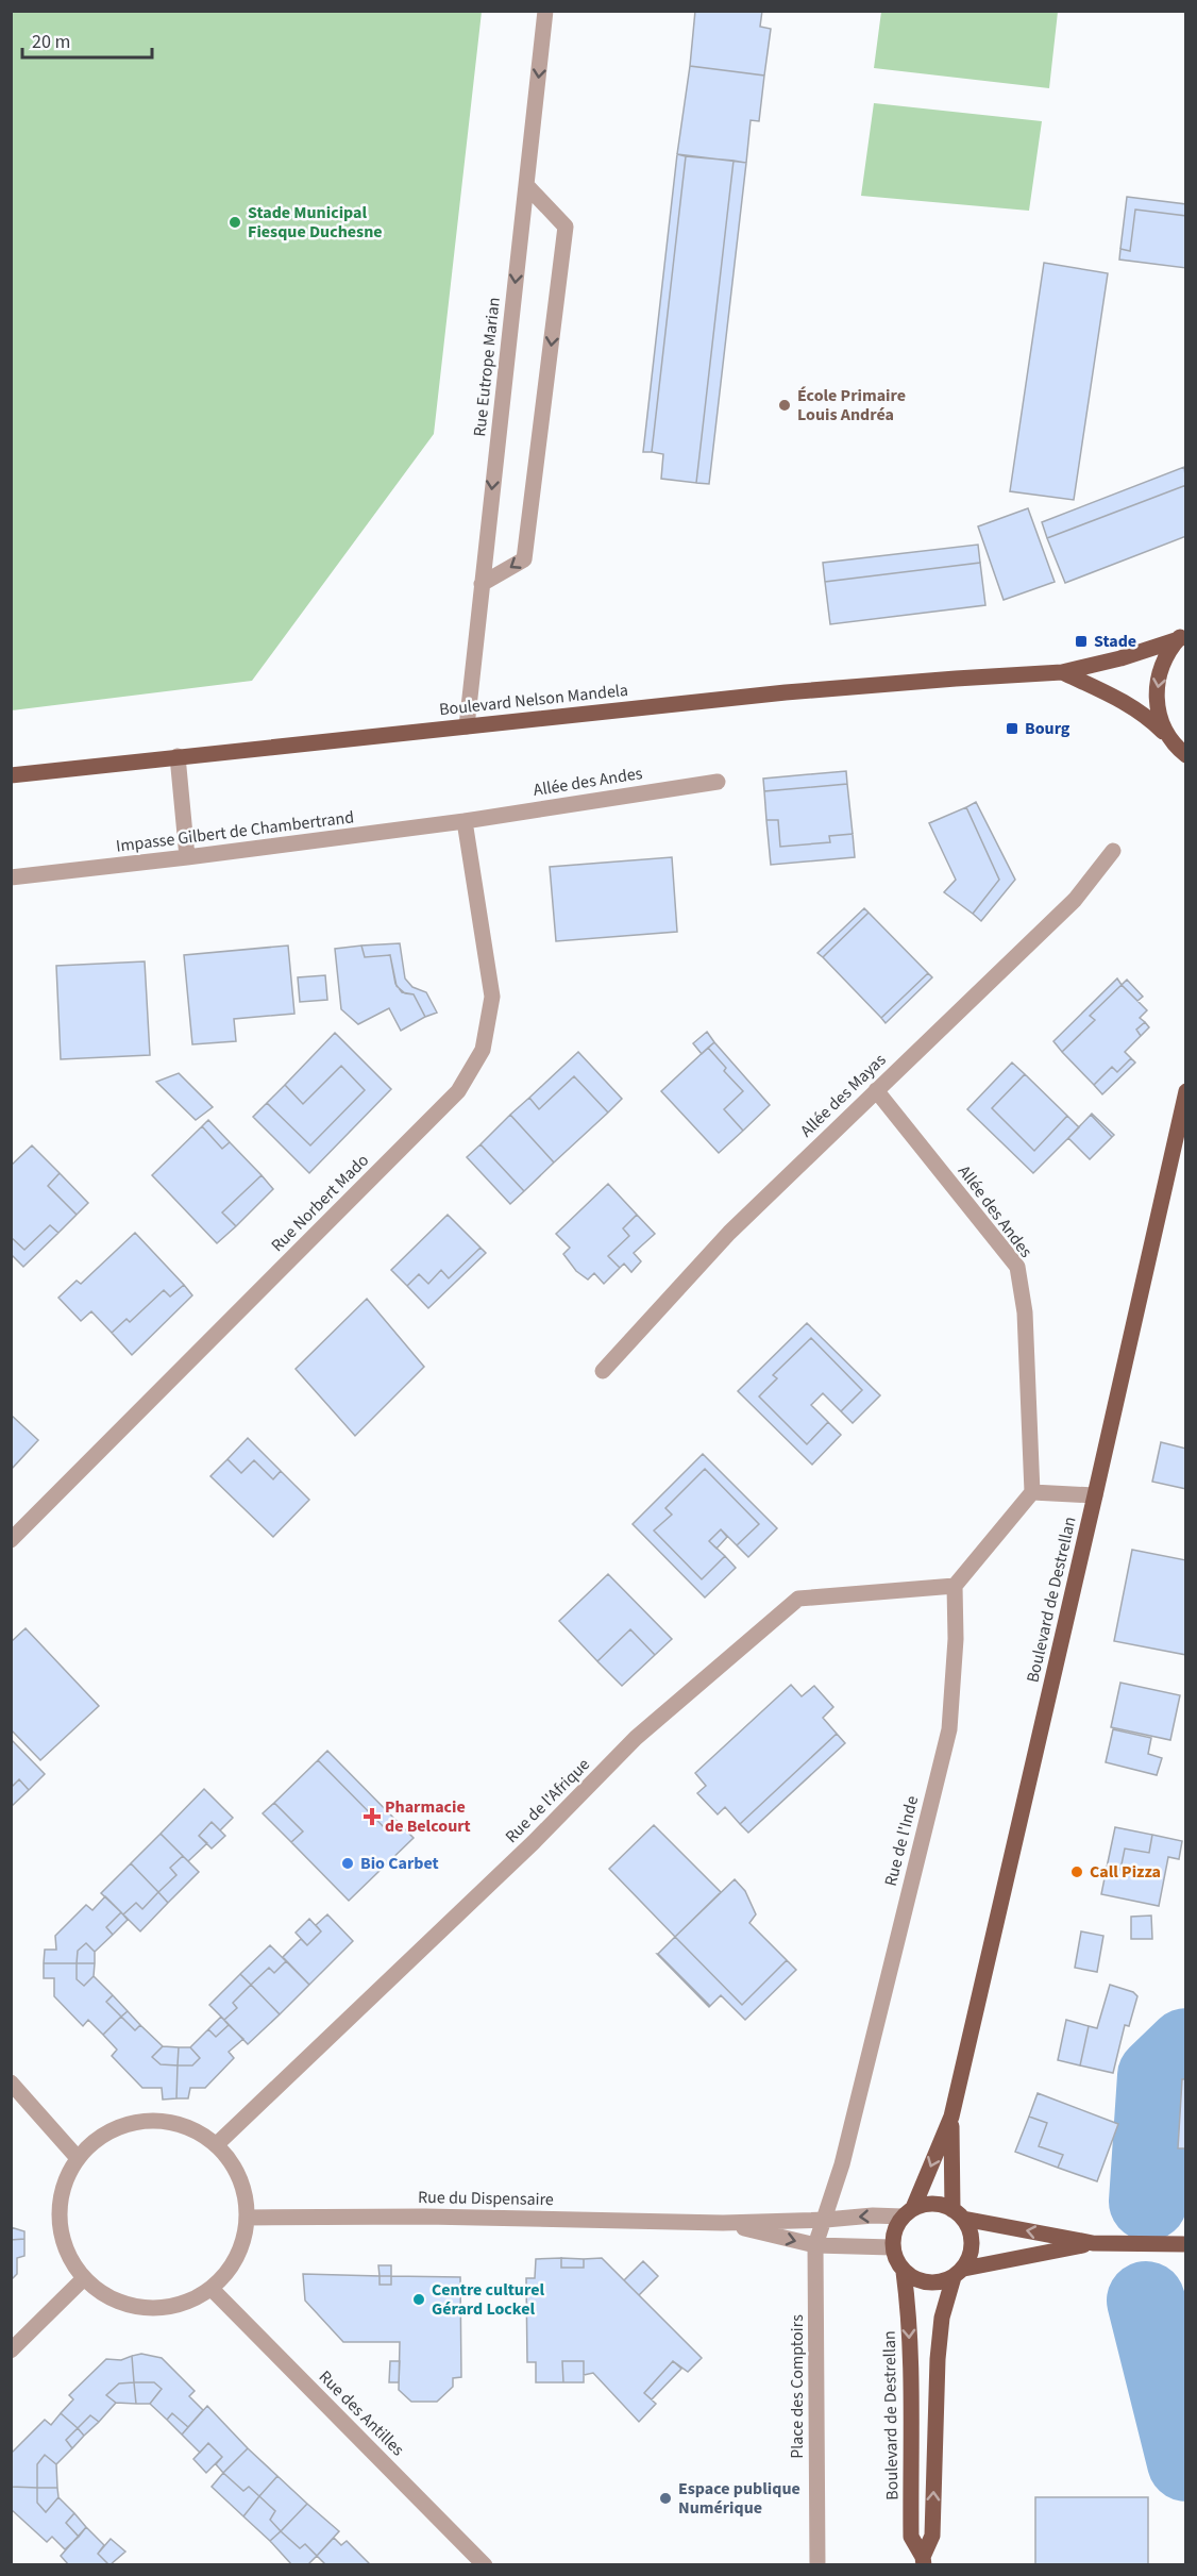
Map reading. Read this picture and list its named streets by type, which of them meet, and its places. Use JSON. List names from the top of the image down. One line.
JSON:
{"streets":{"main road":["Boulevard Nelson Mandela","Boulevard de Destrellan"],"street":["Rue Eutrope Marian","Allée des Andes","Impasse Gilbert de Chambertrand","Allée des Mayas","Rue Norbert Mado","Rue de l'Afrique","Rue de l'Inde","Rue du Dispensaire","Place des Comptoirs","Rue des Antilles"]},"crossings":[["Rue Eutrope Marian","Boulevard Nelson Mandela"],["Allée des Andes","Impasse Gilbert de Chambertrand"],["Allée des Andes","Allée des Mayas"],["Allée des Andes","Rue Norbert Mado"],["Impasse Gilbert de Chambertrand","Rue Norbert Mado"],["Boulevard de Destrellan","Rue du Dispensaire"],["Rue de l'Afrique","Rue de l'Inde"],["Rue de l'Afrique","Rue du Dispensaire"],["Rue de l'Afrique","Rue des Antilles"],["Rue de l'Inde","Rue du Dispensaire"],["Rue de l'Inde","Place des Comptoirs"],["Rue du Dispensaire","Place des Comptoirs"],["Rue du Dispensaire","Rue des Antilles"]],"places":{"other":["Stade Municipal Fiesque Duchesne","École Primaire Louis Andréa","Bio Carbet","Call Pizza","Centre culturel Gérard Lockel","Espace publique Numérique"],"transit":["Stade","Bourg"],"health":["Pharmacie de Belcourt"]},"scale_bar":"20 m"}
